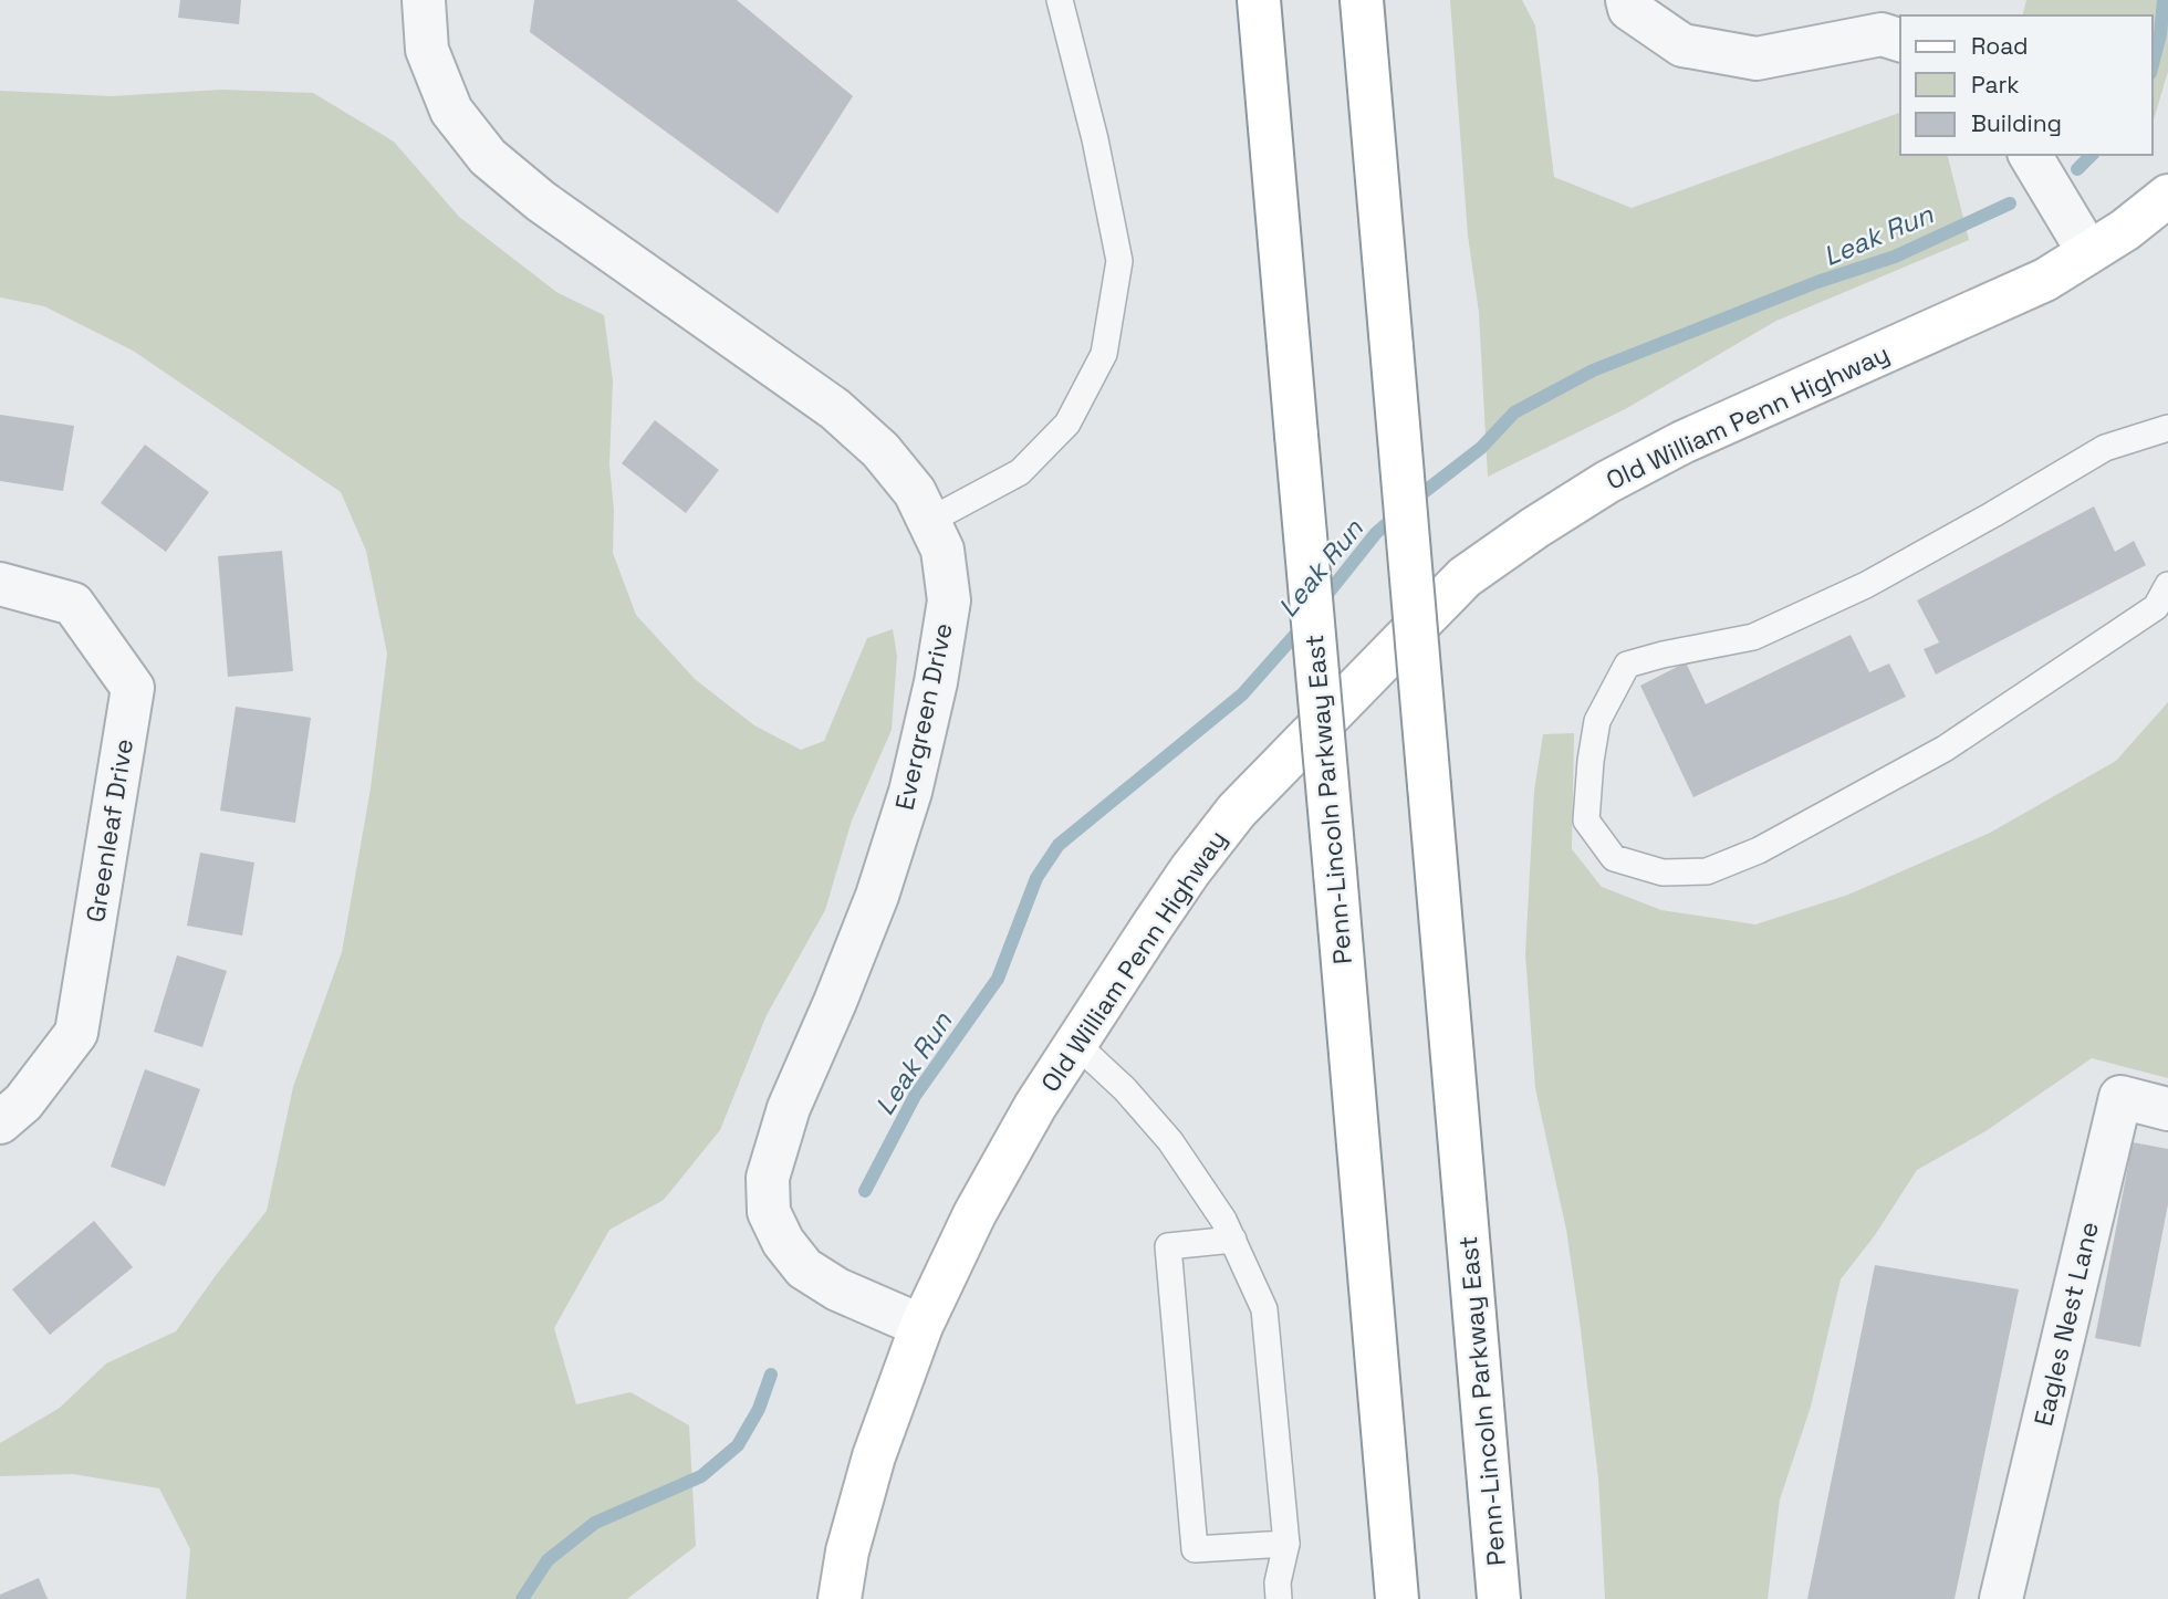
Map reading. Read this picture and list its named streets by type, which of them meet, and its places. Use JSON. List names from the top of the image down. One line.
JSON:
{"streets":{"main road":["Old William Penn Highway","Penn-Lincoln Parkway East"],"street":["Evergreen Drive","Greenleaf Drive","Eagles Nest Lane"]},"crossings":[["Old William Penn Highway","Evergreen Drive"]],"water":["Leak Run"],"legend":["Road","Park","Building"]}
